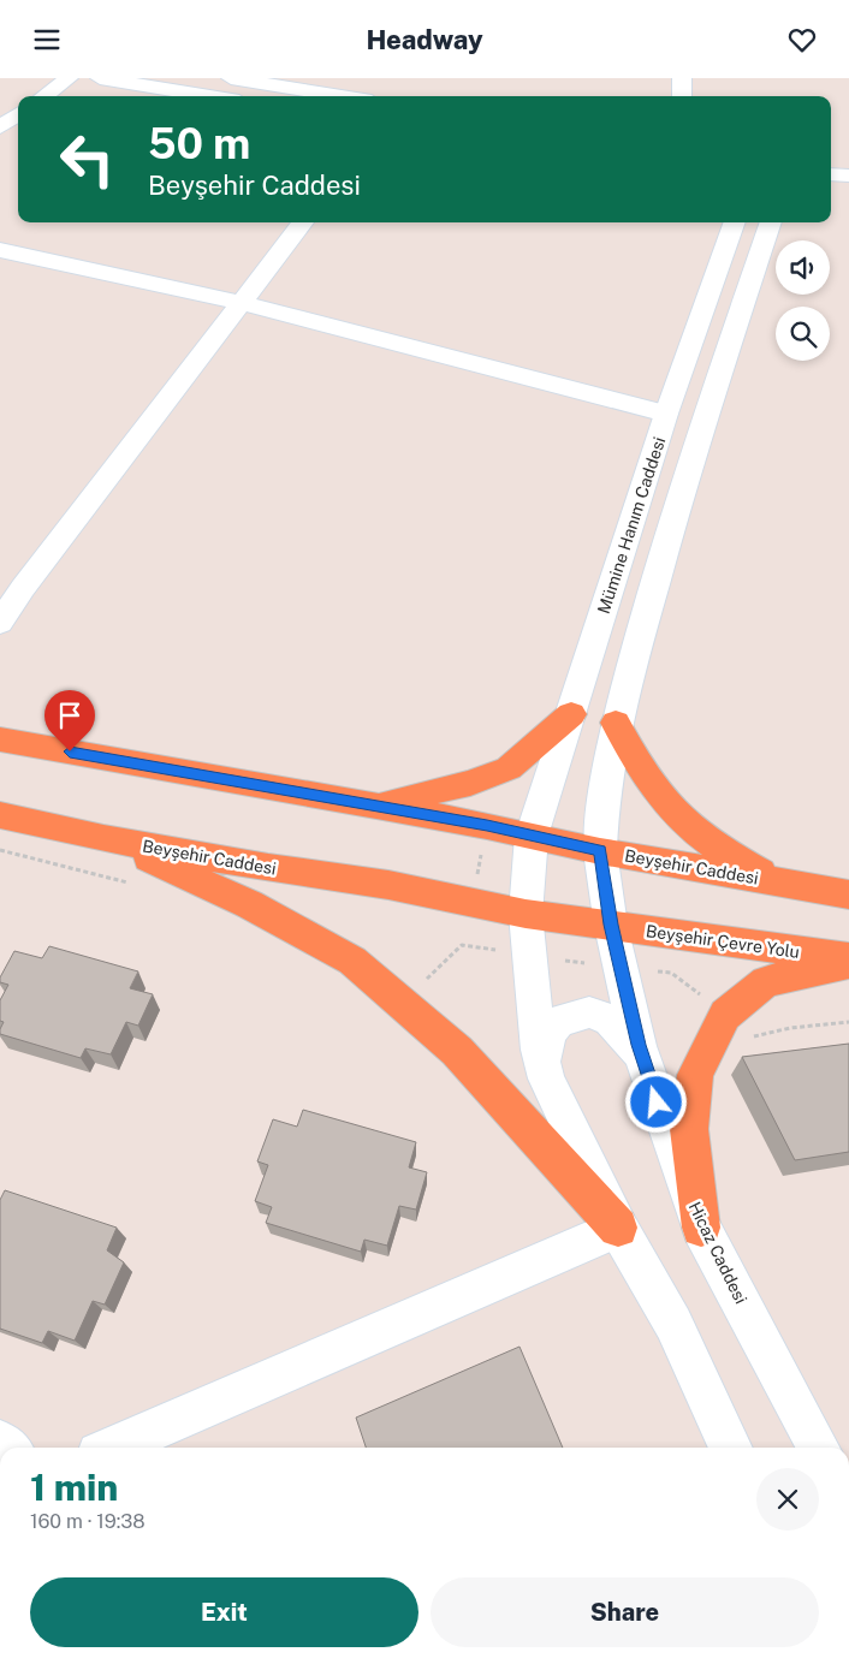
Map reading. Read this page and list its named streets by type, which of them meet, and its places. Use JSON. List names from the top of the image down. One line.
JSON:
{"streets":{"highway":["Beyşehir Caddesi","Beyşehir Çevre Yolu"],"street":["Mümine Hanım Caddesi","Hicaz Caddesi"]},"crossings":[["Mümine Hanım Caddesi","Beyşehir Caddesi"],["Beyşehir Caddesi","Beyşehir Çevre Yolu"],["Beyşehir Caddesi","Hicaz Caddesi"],["Beyşehir Çevre Yolu","Hicaz Caddesi"]],"page":{"header":"Headway","turn":["50 m","Beyşehir Caddesi"],"heading":["1 min","160 m · 19:38"],"buttons":["Exit","Share"]}}
